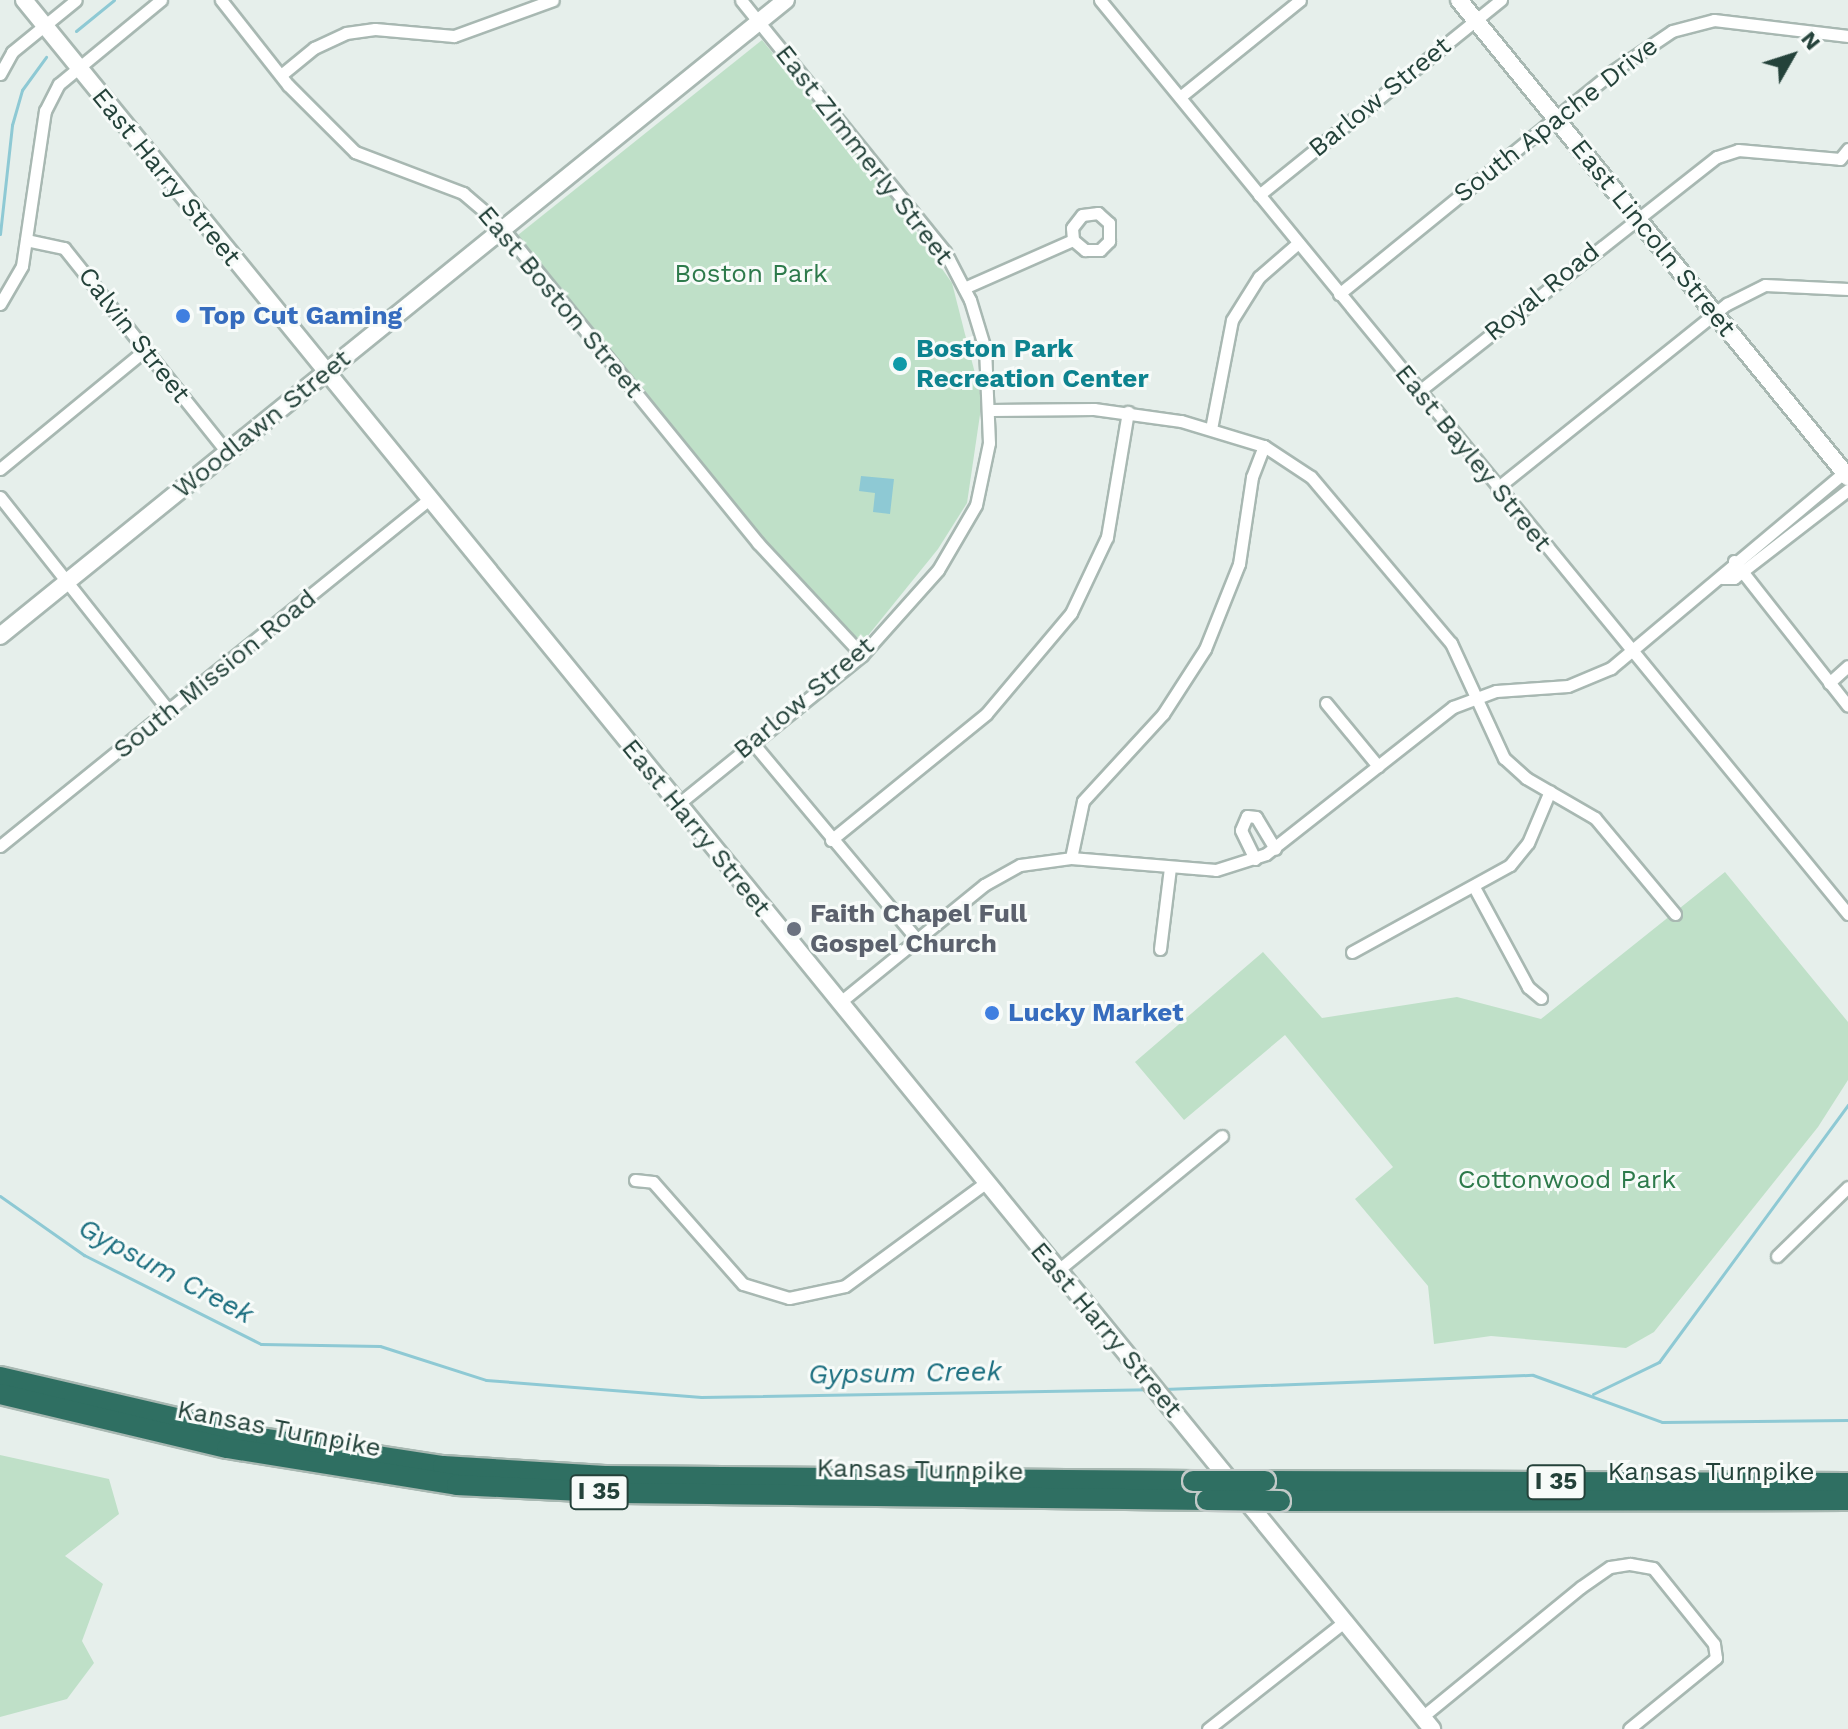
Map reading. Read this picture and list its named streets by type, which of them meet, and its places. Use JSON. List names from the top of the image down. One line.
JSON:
{"streets":{"highway":["Kansas Turnpike","I 35"],"main road":["East Harry Street","East Lincoln Street","Woodlawn Street"],"street":["Barlow Street","South Apache Drive","East Zimmerly Street","Royal Road","East Boston Street","Calvin Street","East Bayley Street","South Mission Road"]},"crossings":[["Barlow Street","East Zimmerly Street"],["Barlow Street","East Harry Street"],["Barlow Street","East Lincoln Street"],["Barlow Street","East Boston Street"],["Barlow Street","East Bayley Street"],["South Apache Drive","East Lincoln Street"],["South Apache Drive","East Bayley Street"],["East Zimmerly Street","Woodlawn Street"],["East Harry Street","Woodlawn Street"],["East Harry Street","South Mission Road"],["East Lincoln Street","Royal Road"],["Royal Road","East Bayley Street"],["East Boston Street","Woodlawn Street"],["Calvin Street","Woodlawn Street"]],"water":["Gypsum Creek"],"parks":["Boston Park","Cottonwood Park"],"places":["Top Cut Gaming","Boston Park Recreation Center","Faith Chapel Full Gospel Church","Lucky Market"],"north":"top right"}
